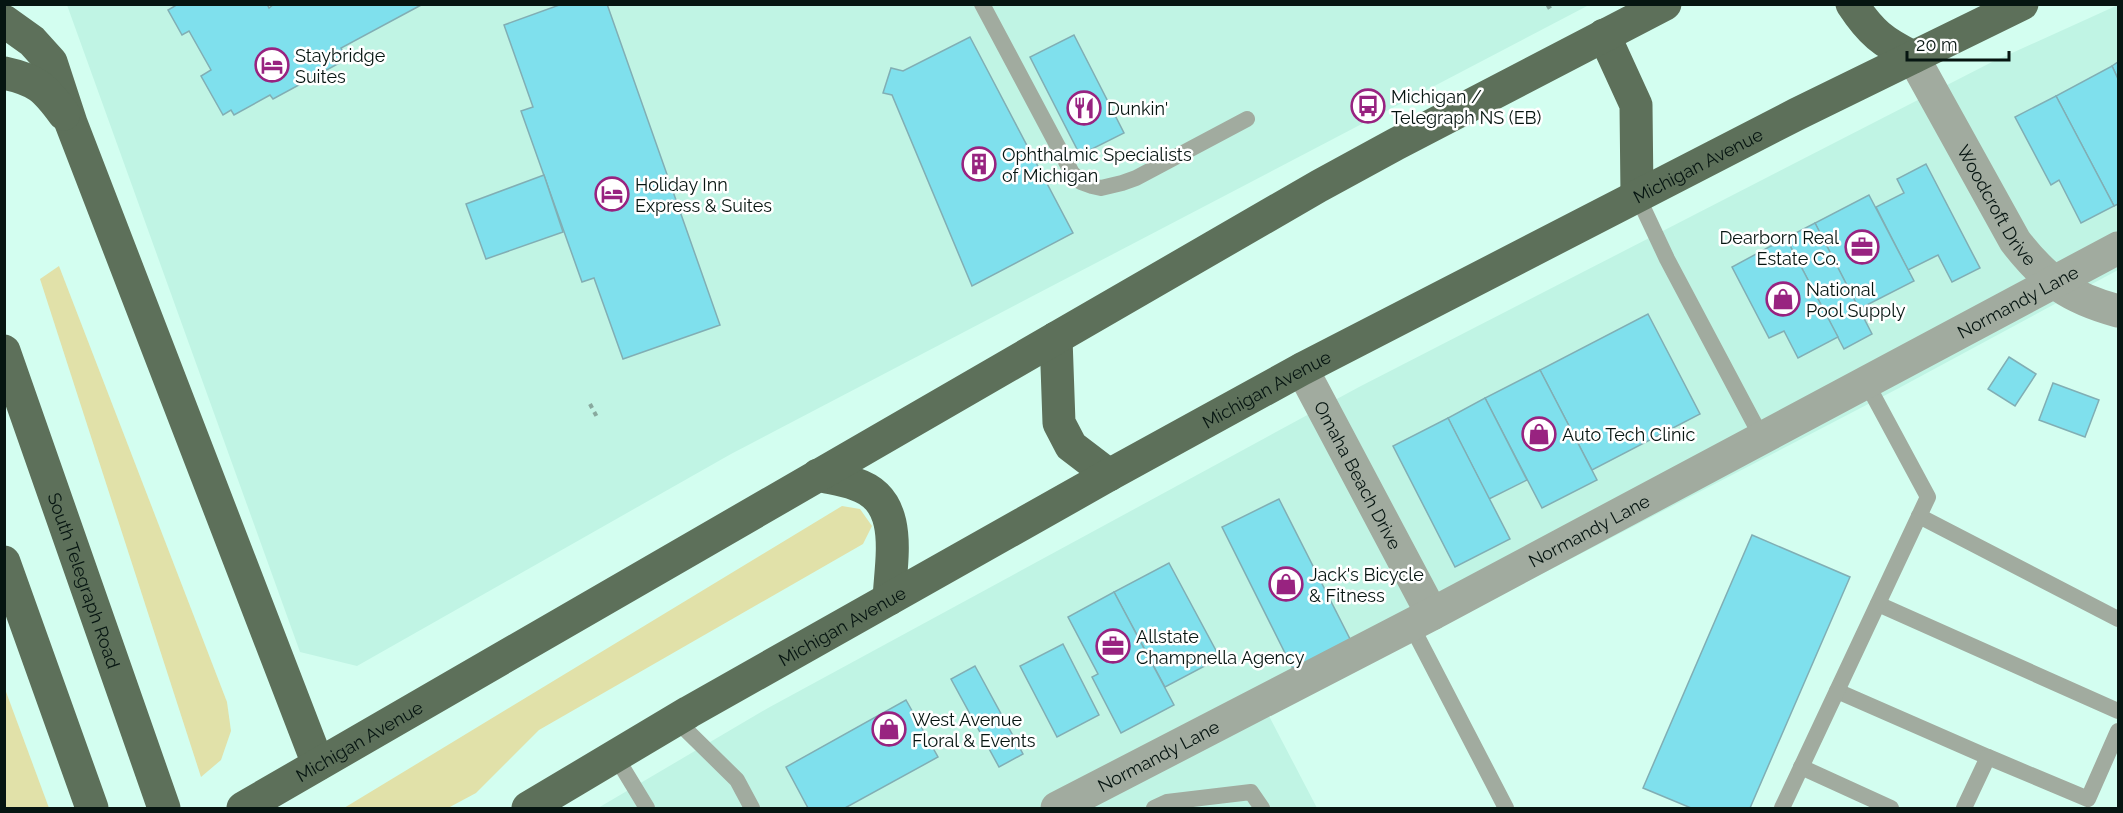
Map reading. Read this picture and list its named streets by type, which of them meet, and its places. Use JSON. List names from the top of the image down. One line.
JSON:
{"streets":{"main road":["Michigan Avenue","South Telegraph Road"],"street":["Woodcroft Drive","Normandy Lane","Omaha Beach Drive"]},"crossings":[["Michigan Avenue","Woodcroft Drive"],["Michigan Avenue","Omaha Beach Drive"],["Woodcroft Drive","Normandy Lane"],["Normandy Lane","Omaha Beach Drive"]],"places":{"hotel":["Staybridge Suites","Holiday Inn Express & Suites"],"bus stop":["Michigan / Telegraph NS (EB)"],"restaurant":["Dunkin'"],"building":["Ophthalmic Specialists of Michigan"],"office":["Dearborn Real Estate Co.","Allstate Champnella Agency"],"shop":["National Pool Supply","Auto Tech Clinic","Jack's Bicycle & Fitness","West Avenue Floral & Events"]},"scale_bar":"20 m"}
